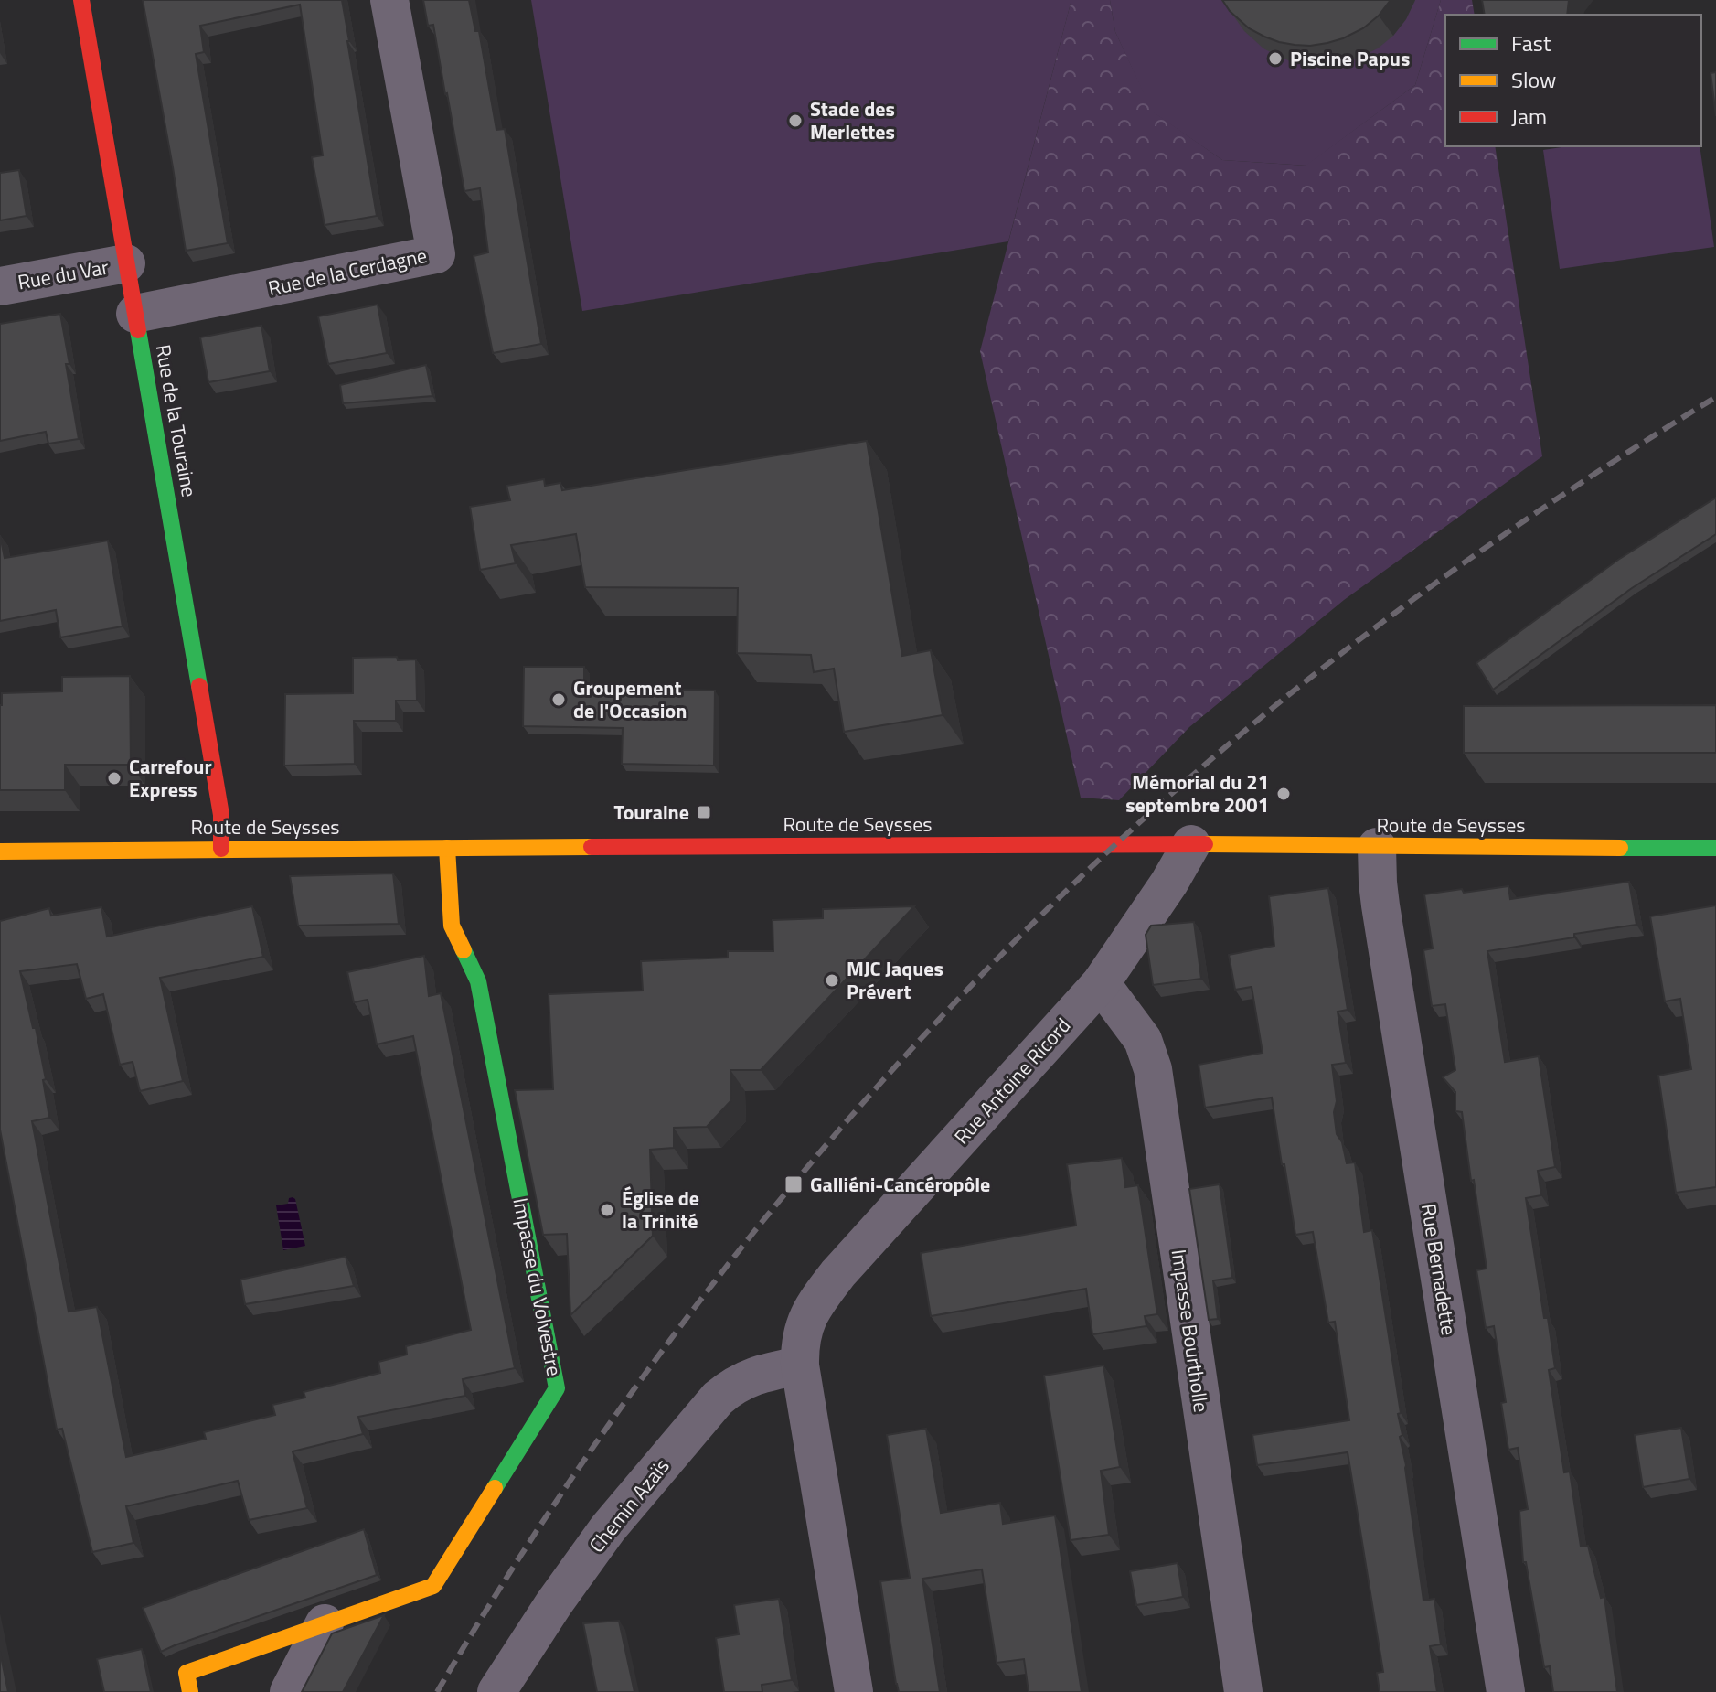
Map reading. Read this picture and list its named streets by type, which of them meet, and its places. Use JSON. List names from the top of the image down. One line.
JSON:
{"streets":{"street":["Rue de la Cerdagne","Rue du Var","Rue de la Touraine","Route de Seysses","Rue Antoine Ricord","Rue Bernadette","Impasse du Volvestre","Impasse Bourtholle","Chemin Azaïs"]},"crossings":[["Rue de la Cerdagne","Rue de la Touraine"],["Rue du Var","Rue de la Touraine"],["Rue de la Touraine","Route de Seysses"],["Route de Seysses","Rue Antoine Ricord"],["Route de Seysses","Rue Bernadette"],["Route de Seysses","Impasse du Volvestre"],["Rue Antoine Ricord","Impasse Bourtholle"],["Rue Antoine Ricord","Chemin Azaïs"]],"places":{"other":["Piscine Papus","Stade des Merlettes","Groupement de l'Occasion","Carrefour Express","Mémorial du 21 septembre 2001","MJC Jaques Prévert","Église de la Trinité"],"transit":["Touraine","Galliéni-Cancéropôle"]},"legend":["Fast","Slow","Jam"]}
